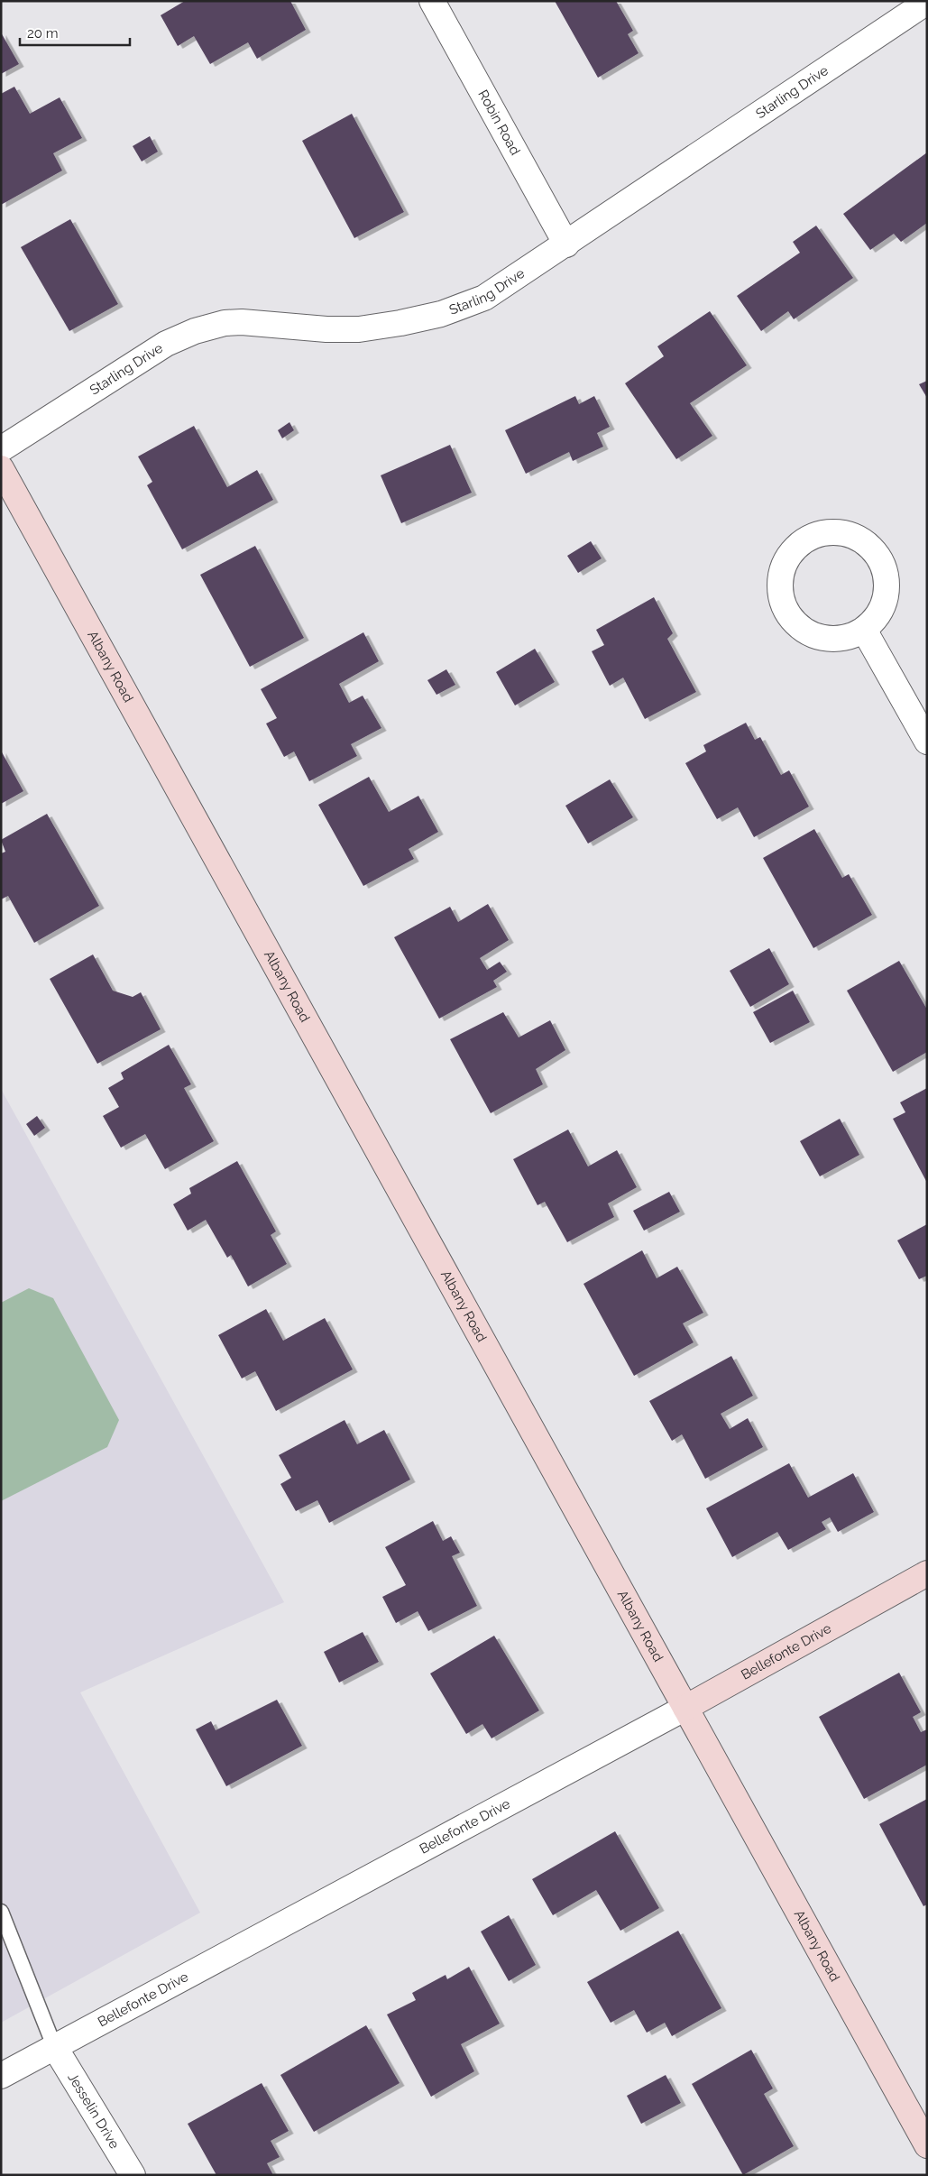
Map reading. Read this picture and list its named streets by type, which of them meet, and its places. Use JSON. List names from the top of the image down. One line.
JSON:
{"streets":{"street":["Starling Drive","Robin Road","Albany Road","Bellefonte Drive","Jesselin Drive"]},"crossings":[["Starling Drive","Robin Road"],["Albany Road","Bellefonte Drive"],["Bellefonte Drive","Jesselin Drive"]],"scale_bar":"20 m"}
